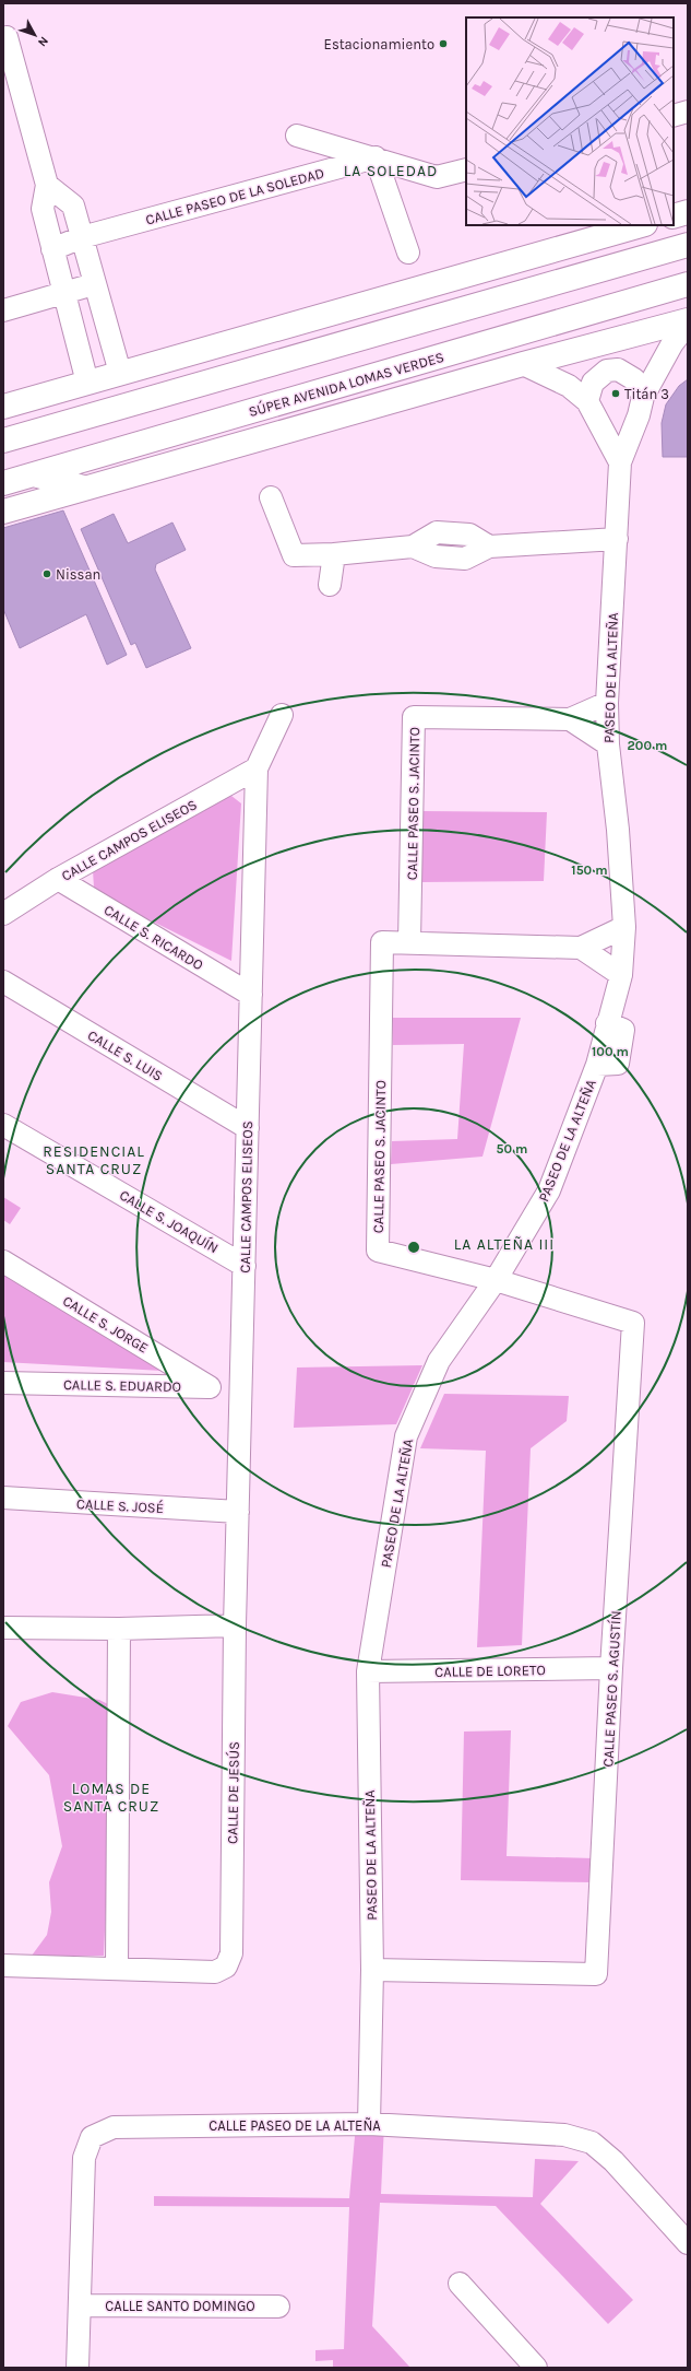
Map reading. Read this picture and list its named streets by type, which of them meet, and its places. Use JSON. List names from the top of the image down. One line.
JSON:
{"streets":{"main road":["SÚPER AVENIDA LOMAS VERDES"],"street":["CALLE PASEO DE LA SOLEDAD","PASEO DE LA ALTEÑA","CALLE PASEO S. JACINTO","CALLE CAMPOS ELISEOS","CALLE S. RICARDO","CALLE S. LUIS","CALLE S. JOAQUÍN","CALLE S. JORGE","CALLE S. EDUARDO","CALLE S. JOSÉ","CALLE DE LORETO","CALLE PASEO S. AGUSTÍN","CALLE DE JESÚS","CALLE PASEO DE LA ALTEÑA","CALLE SANTO DOMINGO"]},"crossings":[["SÚPER AVENIDA LOMAS VERDES","PASEO DE LA ALTEÑA"],["PASEO DE LA ALTEÑA","CALLE PASEO S. JACINTO"],["PASEO DE LA ALTEÑA","CALLE DE LORETO"],["PASEO DE LA ALTEÑA","CALLE PASEO S. AGUSTÍN"],["PASEO DE LA ALTEÑA","CALLE PASEO DE LA ALTEÑA"],["CALLE PASEO S. JACINTO","CALLE PASEO S. AGUSTÍN"],["CALLE CAMPOS ELISEOS","CALLE S. RICARDO"],["CALLE CAMPOS ELISEOS","CALLE S. LUIS"],["CALLE CAMPOS ELISEOS","CALLE S. JOAQUÍN"],["CALLE CAMPOS ELISEOS","CALLE S. EDUARDO"],["CALLE CAMPOS ELISEOS","CALLE S. JOSÉ"],["CALLE CAMPOS ELISEOS","CALLE DE JESÚS"],["CALLE S. JORGE","CALLE S. EDUARDO"],["CALLE DE LORETO","CALLE PASEO S. AGUSTÍN"],["CALLE PASEO DE LA ALTEÑA","CALLE SANTO DOMINGO"]],"districts":["LA SOLEDAD","RESIDENCIAL SANTA CRUZ","LA ALTEÑA III","LOMAS DE SANTA CRUZ"],"places":["Estacionamiento","Titán 3","Nissan"],"north":"bottom right","rings":["200 m","150 m","100 m","50 m"]}
